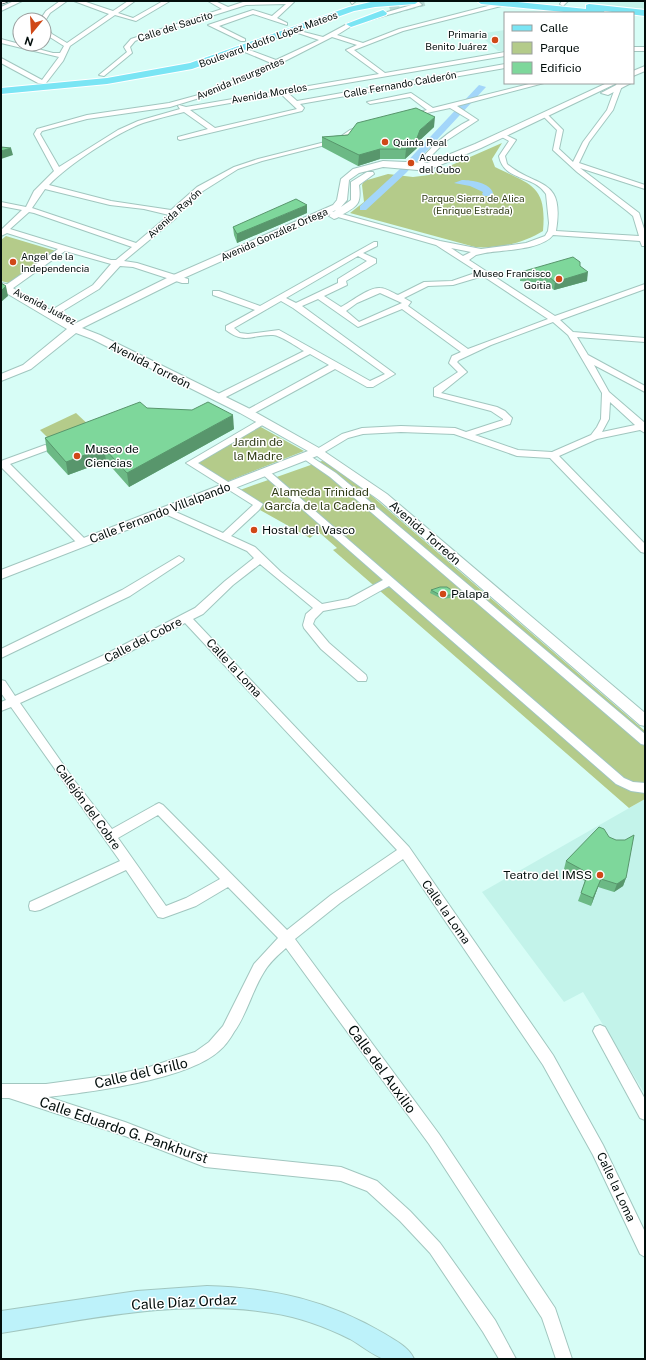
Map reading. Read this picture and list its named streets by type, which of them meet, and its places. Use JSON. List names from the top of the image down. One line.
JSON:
{"streets":{"main road":["Boulevard Adolfo López Mateos","Calle Díaz Ordaz"],"street":["Calle del Saucito","Avenida Insurgentes","Calle Fernando Calderón","Avenida Morelos","Avenida Rayón","Avenida González Ortega","Avenida Juárez","Avenida Torreón","Calle Fernando Villalpando","Calle del Cobre","Calle la Loma","Callejón del Cobre","Calle del Auxilio","Calle del Grillo","Calle Eduardo G. Pankhurst"]},"crossings":[["Calle del Saucito","Boulevard Adolfo López Mateos"],["Boulevard Adolfo López Mateos","Avenida Insurgentes"],["Avenida Insurgentes","Avenida Morelos"],["Avenida Rayón","Avenida Juárez"],["Avenida González Ortega","Avenida Juárez"],["Avenida González Ortega","Avenida Torreón"],["Avenida Juárez","Avenida Torreón"],["Avenida Torreón","Calle Fernando Villalpando"],["Calle del Cobre","Calle la Loma"],["Calle del Cobre","Callejón del Cobre"],["Calle la Loma","Calle del Grillo"],["Callejón del Cobre","Calle del Auxilio"],["Calle del Auxilio","Calle del Grillo"],["Calle del Grillo","Calle Eduardo G. Pankhurst"]],"parks":["Parque Sierra de Alica (Enrique Estrada)","Jardin de la Madre","Alameda Trinidad García de la Cadena"],"places":["Primaria Benito Juárez","Quinta Real","Acueducto del Cubo","Angel de la Independencia","Museo Francisco Goitia","Museo de Ciencias","Hostal del Vasco","Palapa","Teatro del IMSS"],"legend":["Calle","Parque","Edificio"],"north":"bottom"}
